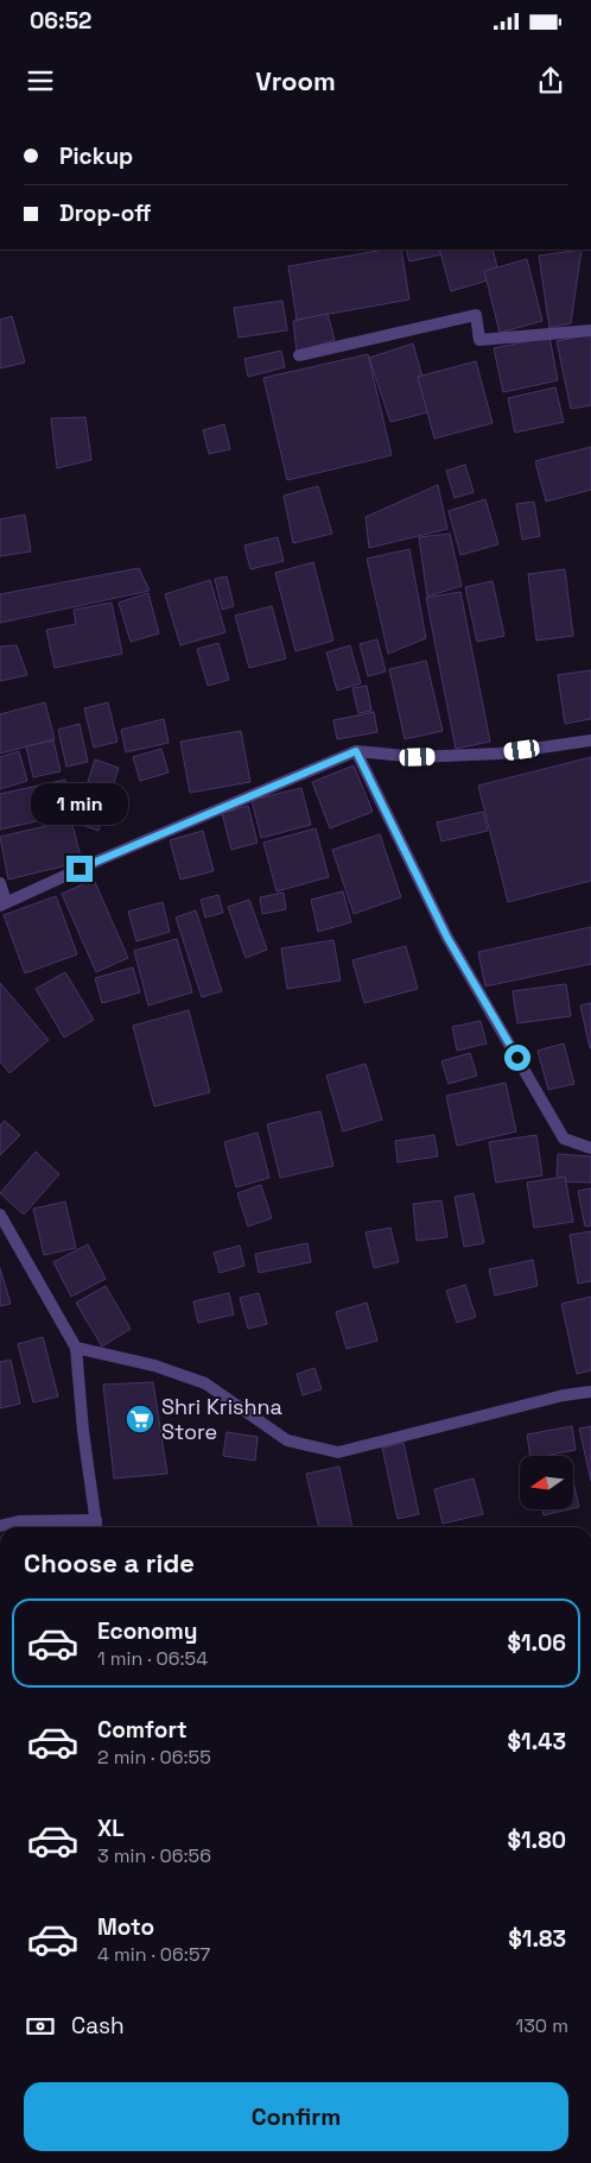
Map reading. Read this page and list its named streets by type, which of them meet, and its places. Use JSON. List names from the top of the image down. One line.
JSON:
{"places":{"supermarket":["Shri Krishna Store"]},"north":"left","page":{"status":"06:52","header":"Vroom","banner":["Pickup","Drop-off"],"bubble":"1 min","heading":"Choose a ride","list":[{"name":"Economy","note":"1 min · 06:54","value":"$1.06"},{"name":"Comfort","note":"2 min · 06:55","value":"$1.43"},{"name":"XL","note":"3 min · 06:56","value":"$1.80"},{"name":"Moto","note":"4 min · 06:57","value":"$1.83"}],"pay":["Cash","130 m"],"buttons":"Confirm"}}
